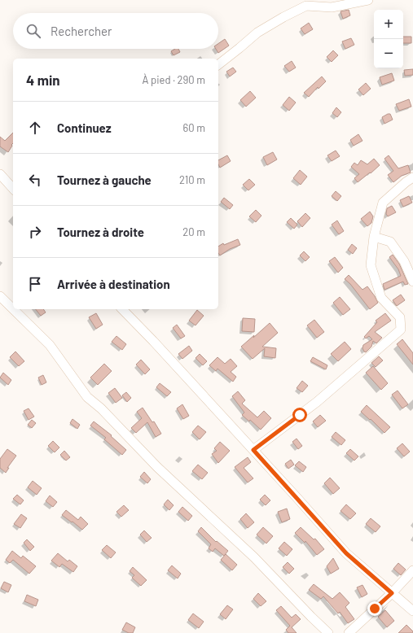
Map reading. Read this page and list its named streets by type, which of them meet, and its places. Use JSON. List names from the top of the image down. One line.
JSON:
{"page":{"map_buttons":["+","−"],"search":"Rechercher","heading":["4 min","À pied · 290 m"],"list":[["Continuez","60 m"],["Tournez à gauche","210 m"],["Tournez à droite","20 m"],"Arrivée à destination"]}}
